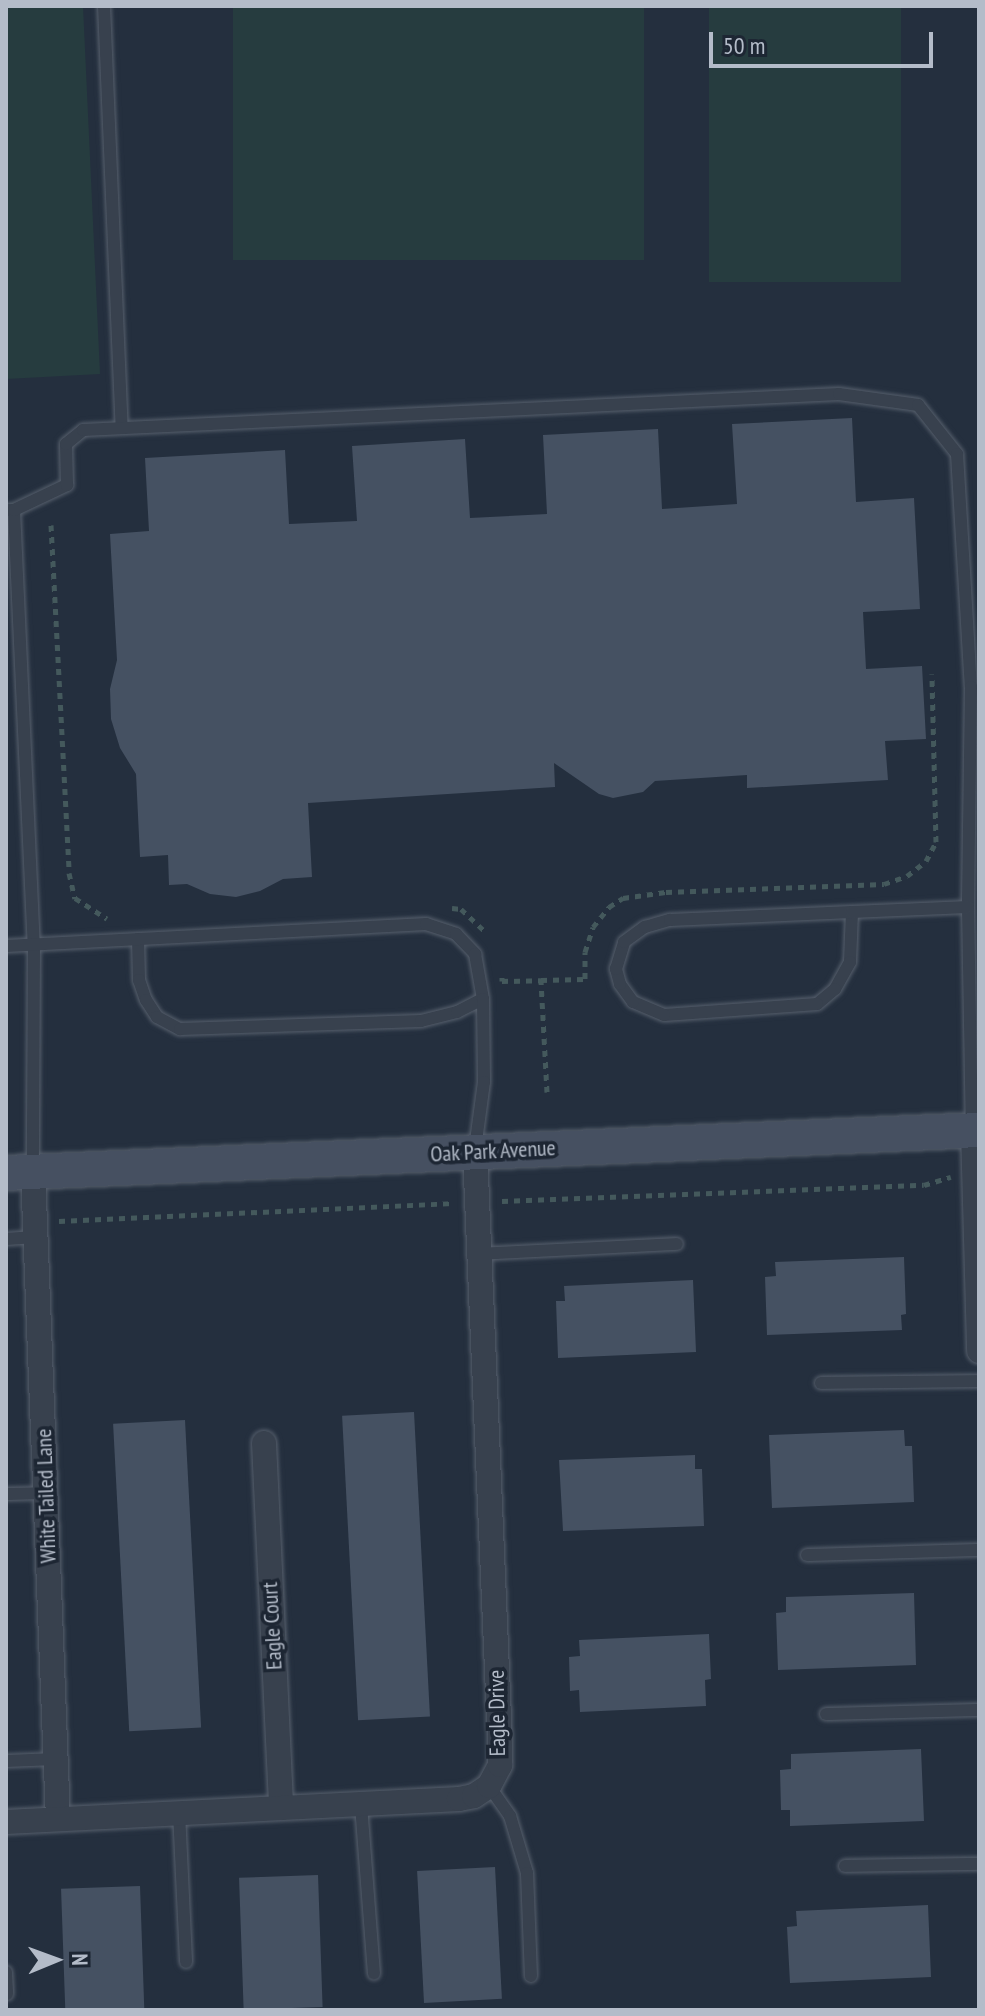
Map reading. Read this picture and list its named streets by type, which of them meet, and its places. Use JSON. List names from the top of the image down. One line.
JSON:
{"streets":{"street":["Oak Park Avenue","White Tailed Lane","Eagle Court","Eagle Drive"]},"crossings":[["Oak Park Avenue","White Tailed Lane"],["Oak Park Avenue","Eagle Drive"],["White Tailed Lane","Eagle Drive"],["Eagle Court","Eagle Drive"]],"scale_bar":"50 m","north":"right"}
